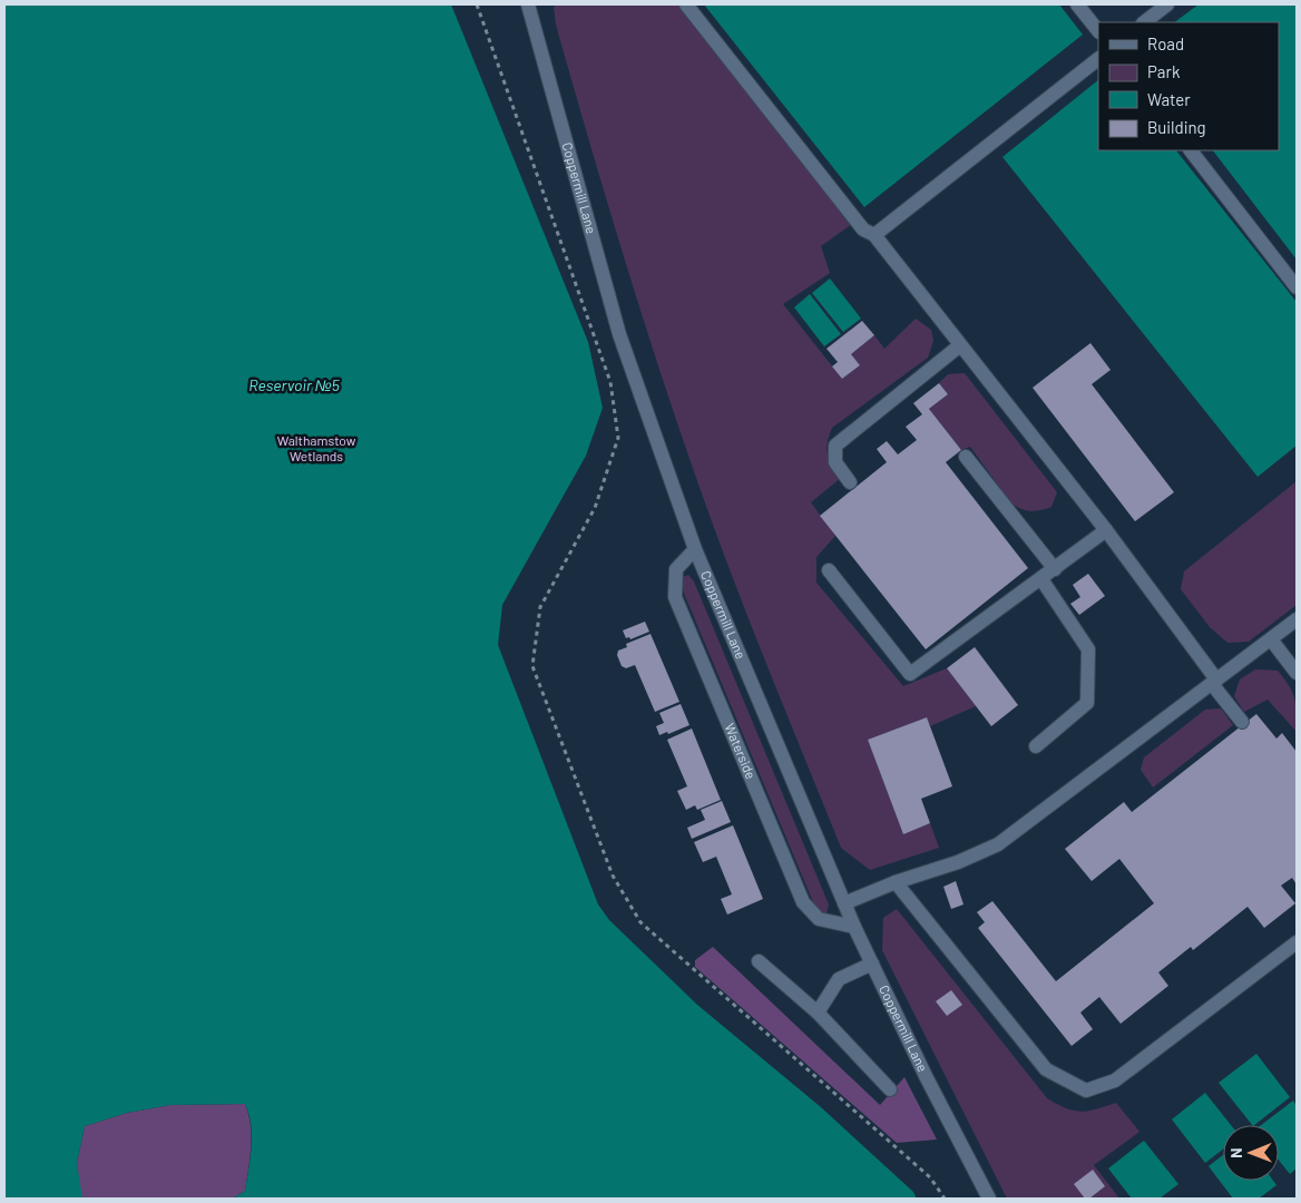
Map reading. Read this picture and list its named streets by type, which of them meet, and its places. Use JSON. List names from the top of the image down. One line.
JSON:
{"streets":{"street":["Coppermill Lane","Waterside"]},"crossings":[["Coppermill Lane","Waterside"]],"water":["Reservoir №5"],"parks":["Walthamstow Wetlands"],"legend":["Road","Park","Water","Building"],"north":"left"}
